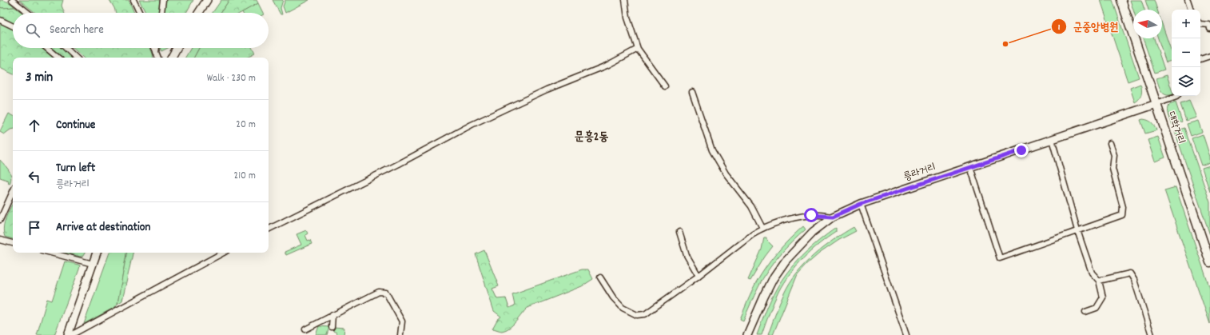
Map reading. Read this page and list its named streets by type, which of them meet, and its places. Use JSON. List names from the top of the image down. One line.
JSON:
{"streets":{"main road":["대학거리","릉라거리"]},"crossings":[["대학거리","릉라거리"]],"districts":["문흥2동"],"places":["군중앙병원"],"north":"left","page":{"map_buttons":["+","−"],"search":"Search here","heading":["3 min","Walk · 230 m"],"list":[["Continue","20 m"],["Turn left","릉라거리","210 m"],"Arrive at destination"]}}
